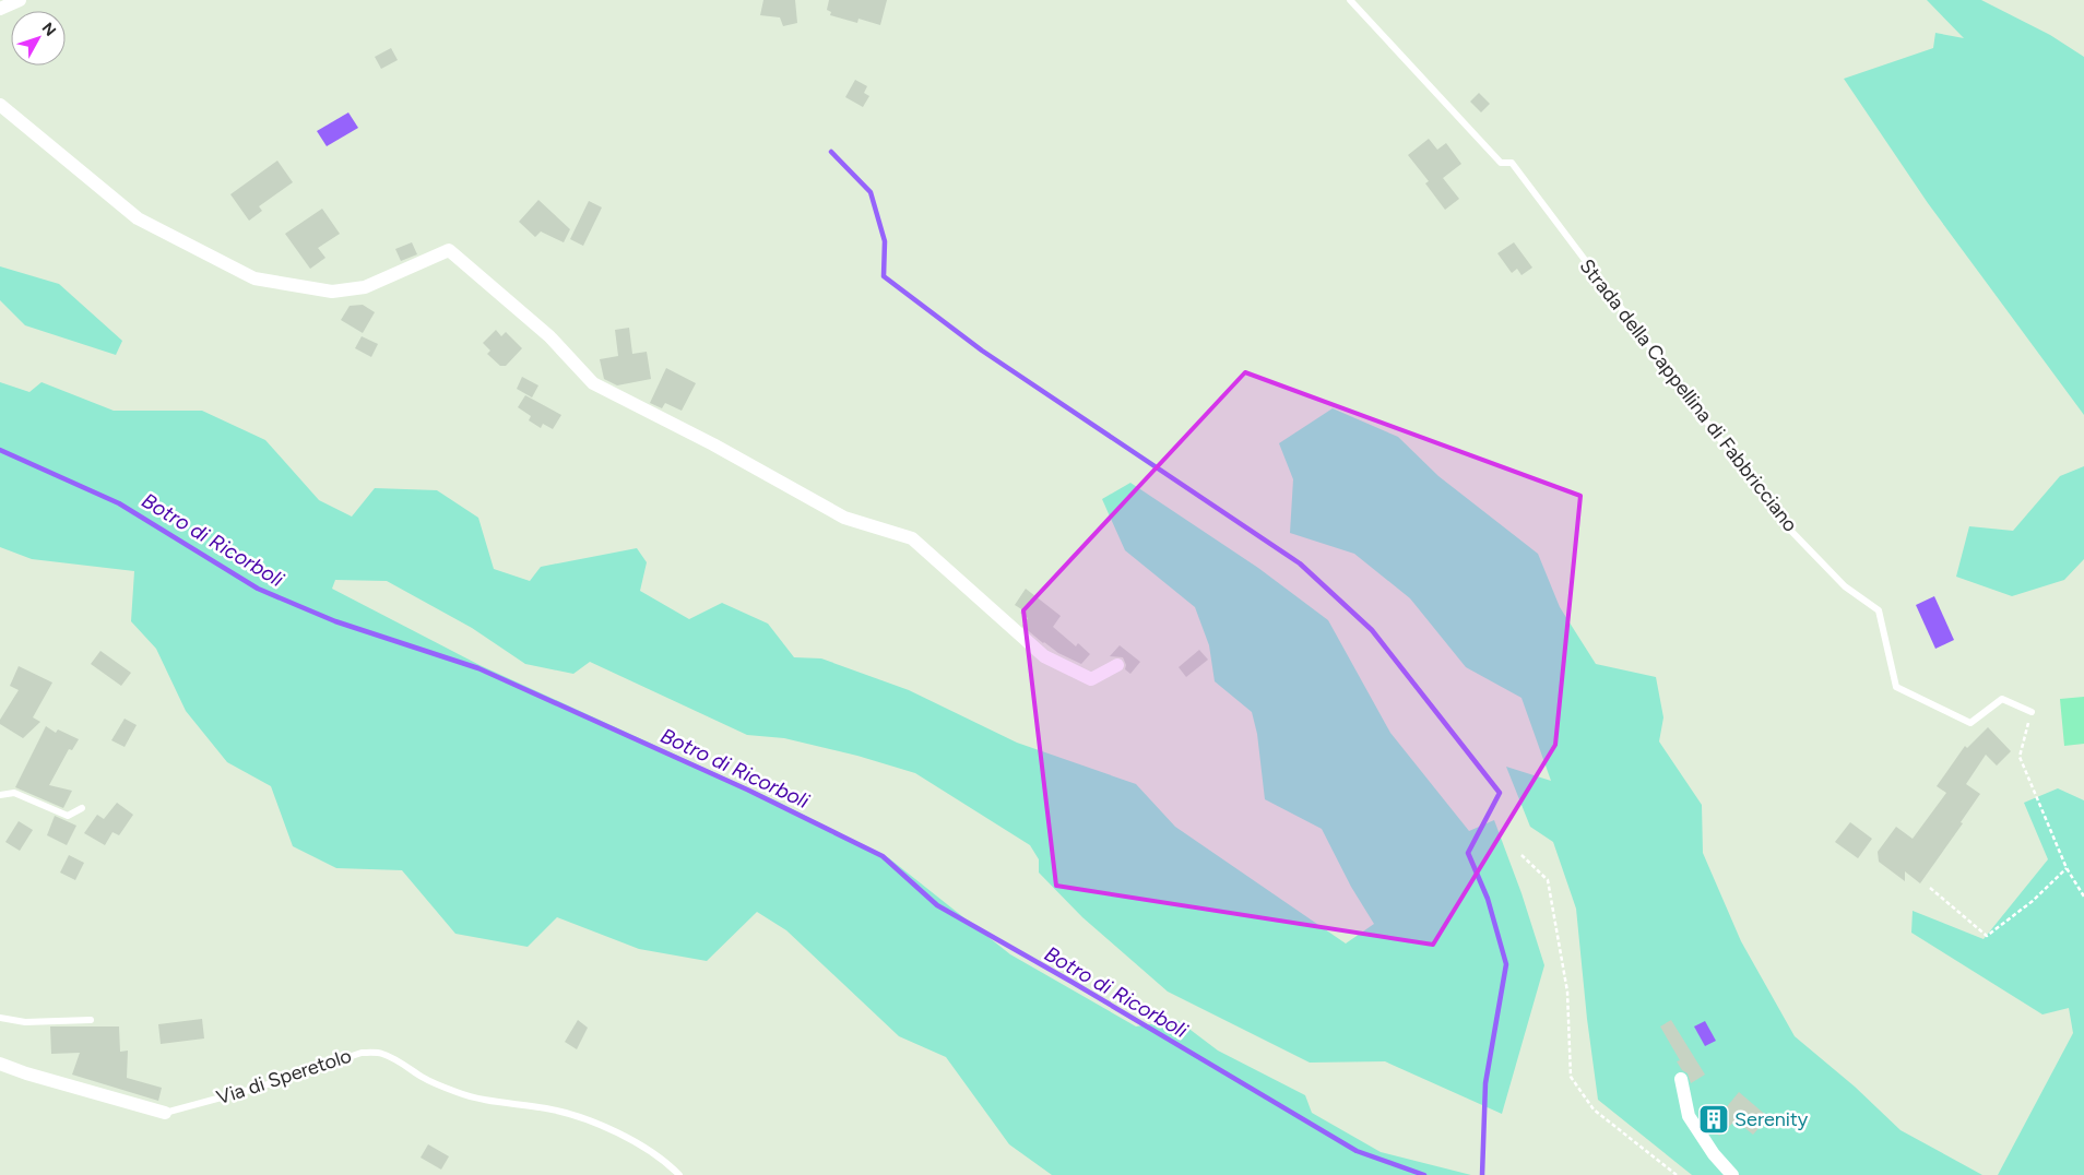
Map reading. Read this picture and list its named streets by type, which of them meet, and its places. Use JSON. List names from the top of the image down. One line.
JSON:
{"streets":{"street":["Via di Speretolo"],"lane":["Strada della Cappellina di Fabbricciano"]},"water":["Botro di Ricorboli"],"places":{"building":["Serenity"]},"north":"top right"}
